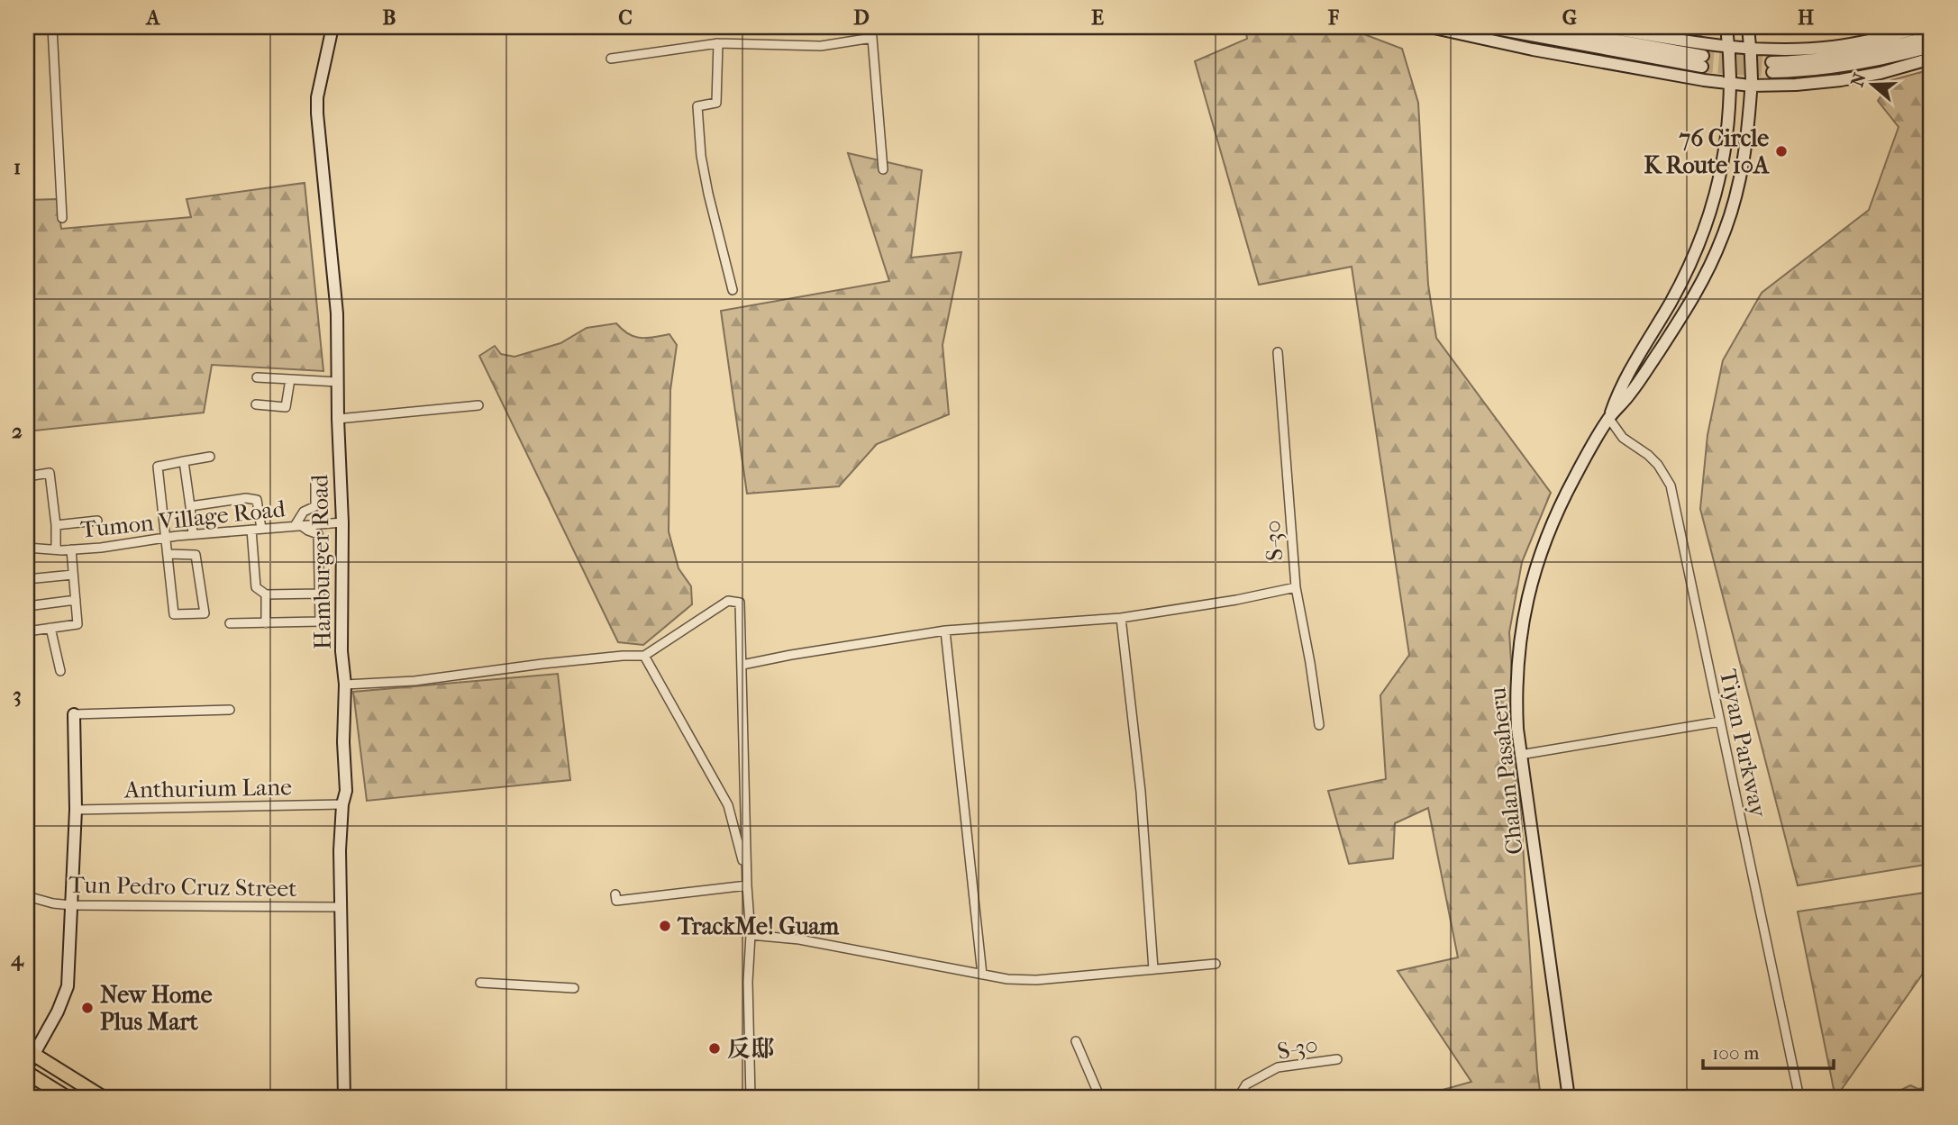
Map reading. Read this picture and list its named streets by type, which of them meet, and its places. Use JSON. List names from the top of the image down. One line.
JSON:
{"streets":{"main road":["Hamburger Road","Chalan Pasaheru"],"street":["Tumon Village Road","S-30","Tiyan Parkway","Anthurium Lane","Tun Pedro Cruz Street"]},"crossings":[["Tumon Village Road","Hamburger Road"],["Hamburger Road","Anthurium Lane"],["Hamburger Road","Tun Pedro Cruz Street"],["Tiyan Parkway","Chalan Pasaheru"]],"places":["76 Circle K Route 10A","TrackMe! Guam","New Home Plus Mart","反邸"],"scale_bar":"100 m","north":"left","grid":{"columns":["A","B","C","D","E","F","G","H"],"rows":["1","2","3","4"]}}
